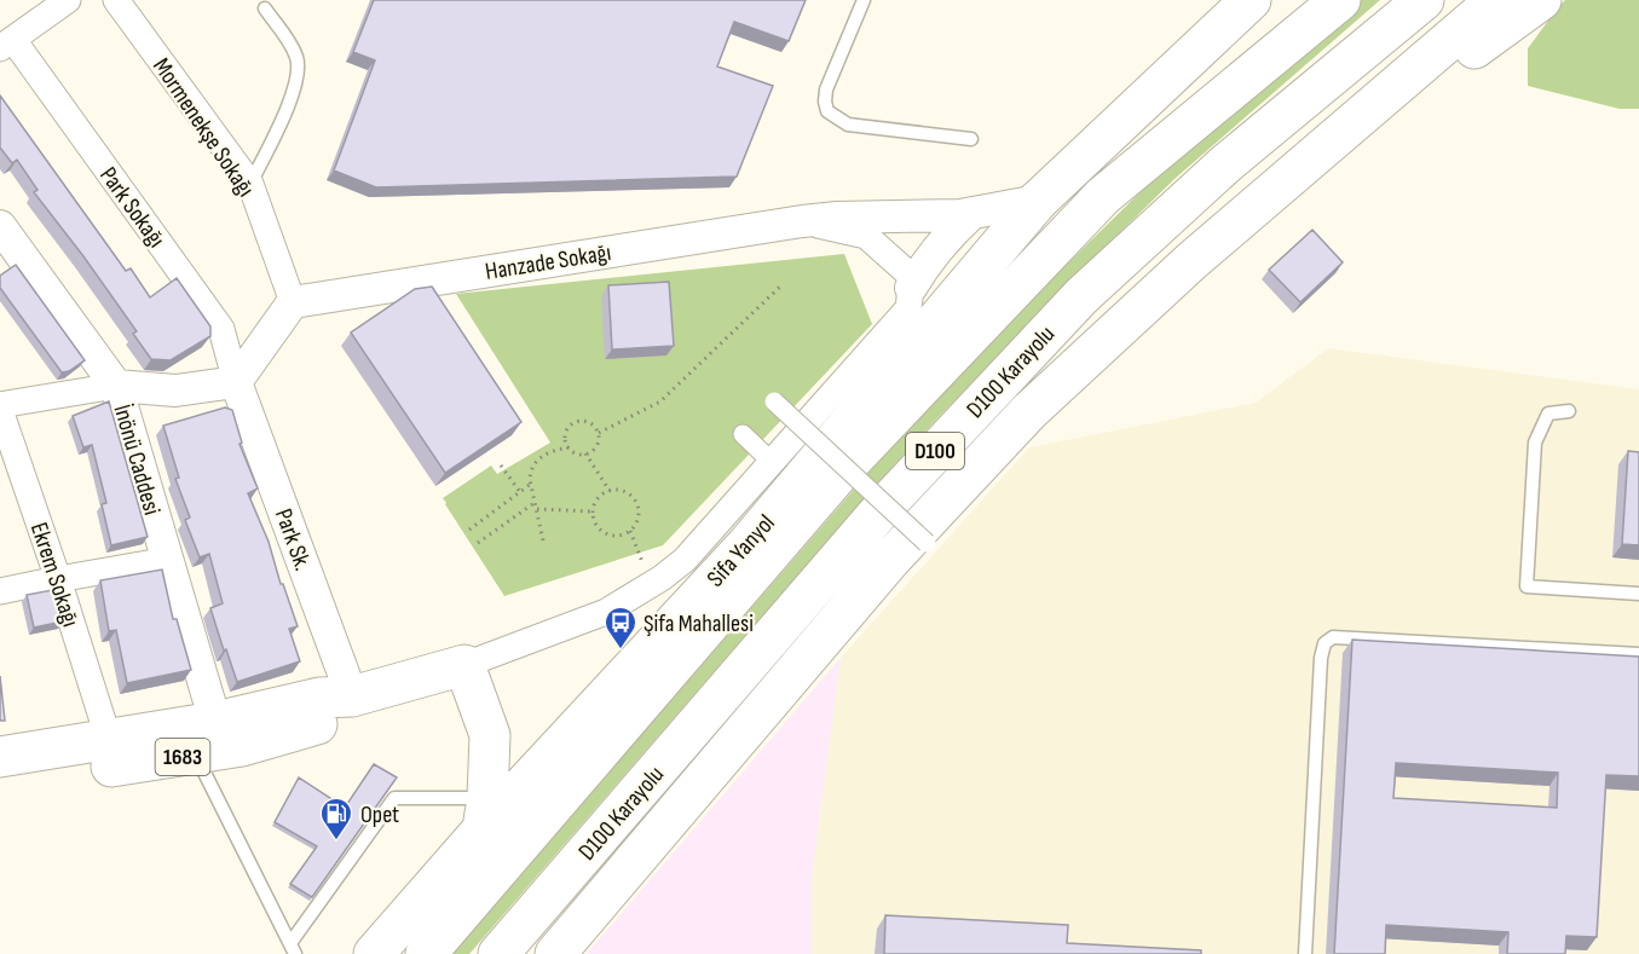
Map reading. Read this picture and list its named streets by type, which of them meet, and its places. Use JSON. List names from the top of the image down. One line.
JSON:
{"streets":{"main road":["D100 Karayolu","D100","Sifa Yanyol","1683"],"street":["Mormenekşe Sokağı","Park Sokağı","Hanzade Sokağı","İnönü Caddesi","Park Sk.","Ekrem Sokağı"]},"crossings":[["Mormenekşe Sokağı","Hanzade Sokağı"],["Park Sokağı","Park Sk."],["Hanzade Sokağı","Sifa Yanyol"],["İnönü Caddesi","1683"],["Park Sk.","1683"],["Ekrem Sokağı","1683"]],"places":{"bus stop":["Şifa Mahallesi"],"fuel station":["Opet"]}}
